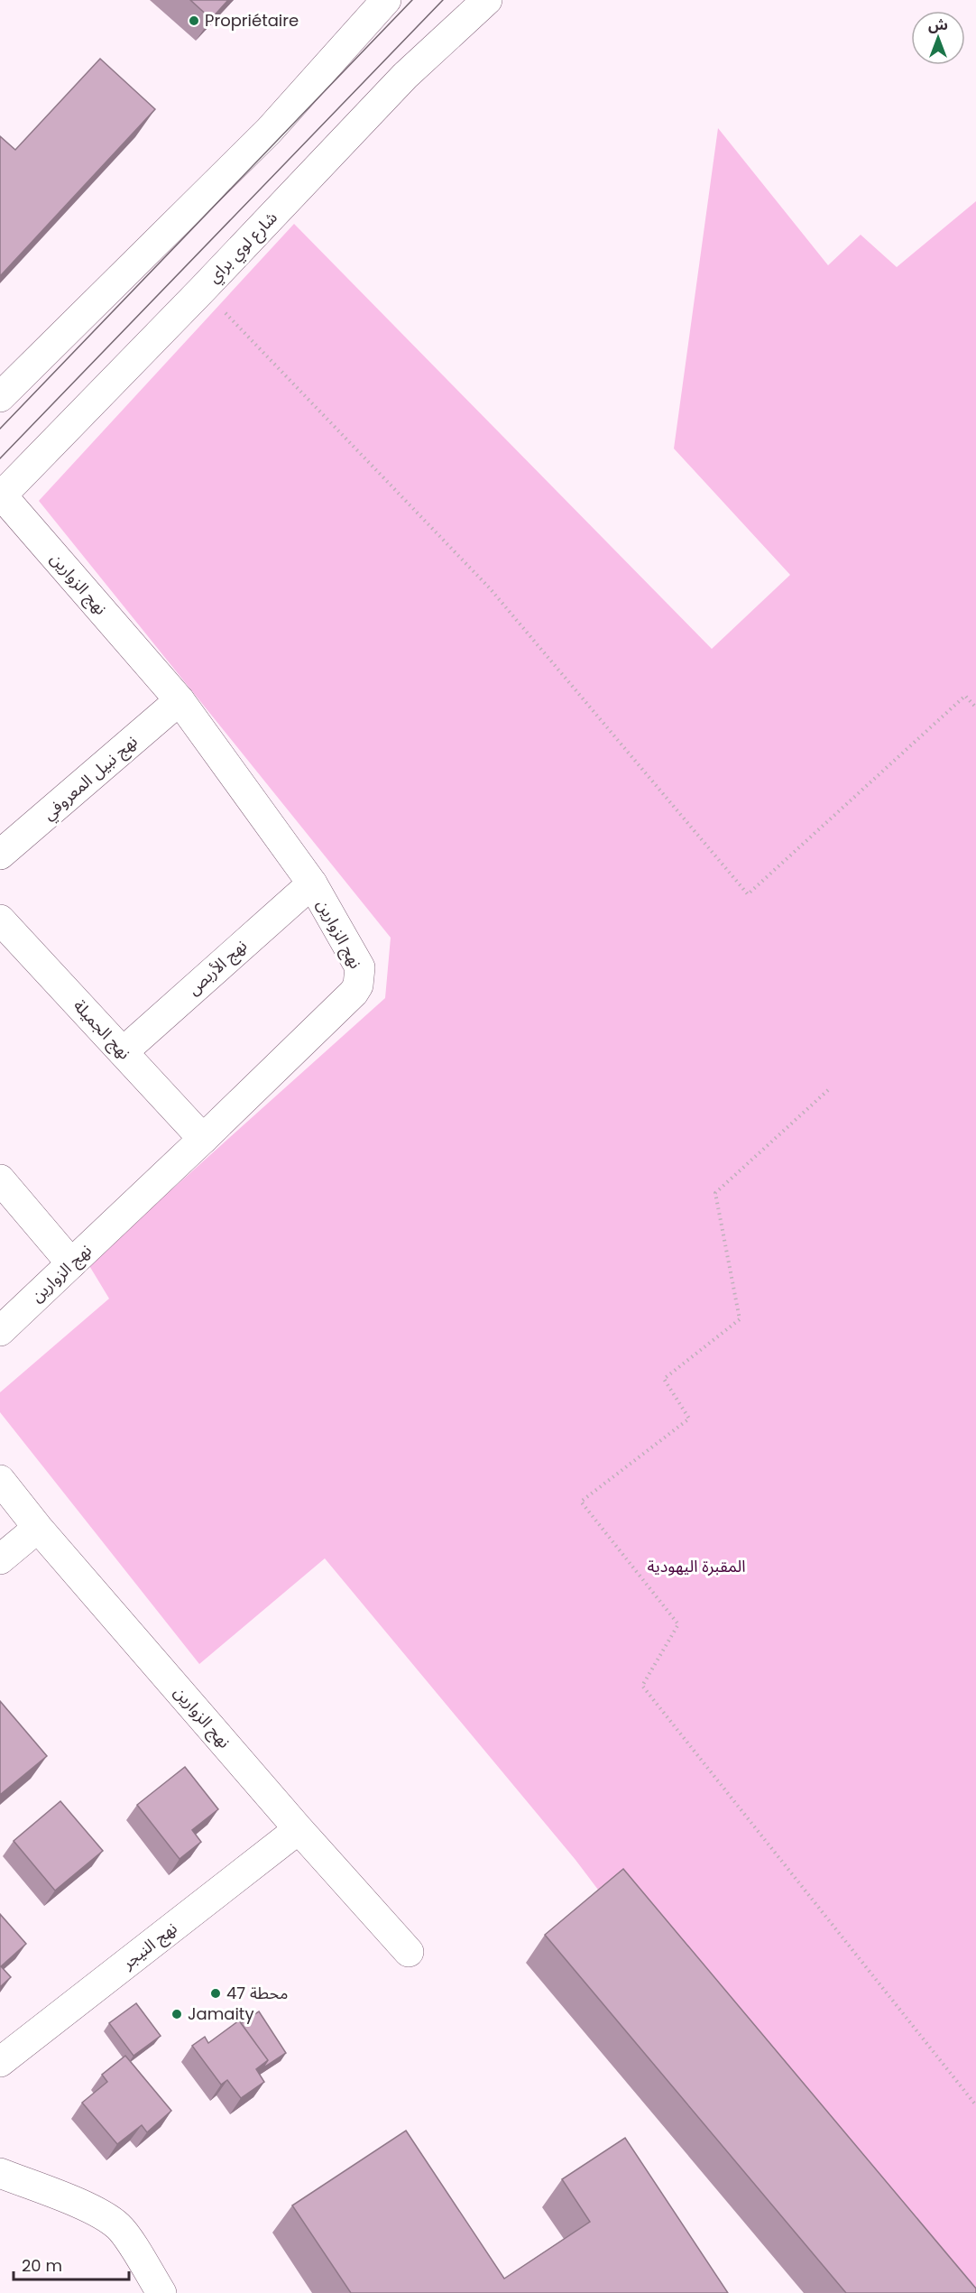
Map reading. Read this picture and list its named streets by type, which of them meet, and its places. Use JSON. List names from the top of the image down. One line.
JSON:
{"streets":{"street":["شارع لوي براي","نهج الزوارين","نهج نبيل المعروفي","نهج الأربص","نهج الجميلة","نهج النيجر"]},"crossings":[["شارع لوي براي","نهج الزوارين"],["نهج الزوارين","نهج نبيل المعروفي"],["نهج الزوارين","نهج الأربص"],["نهج الزوارين","نهج الجميلة"],["نهج الزوارين","نهج النيجر"],["نهج الأربص","نهج الجميلة"]],"parks":["المقبرة اليهودية"],"places":["Propriétaire","محطة 47","Jamaity"],"scale_bar":"20 m","north":"top"}
